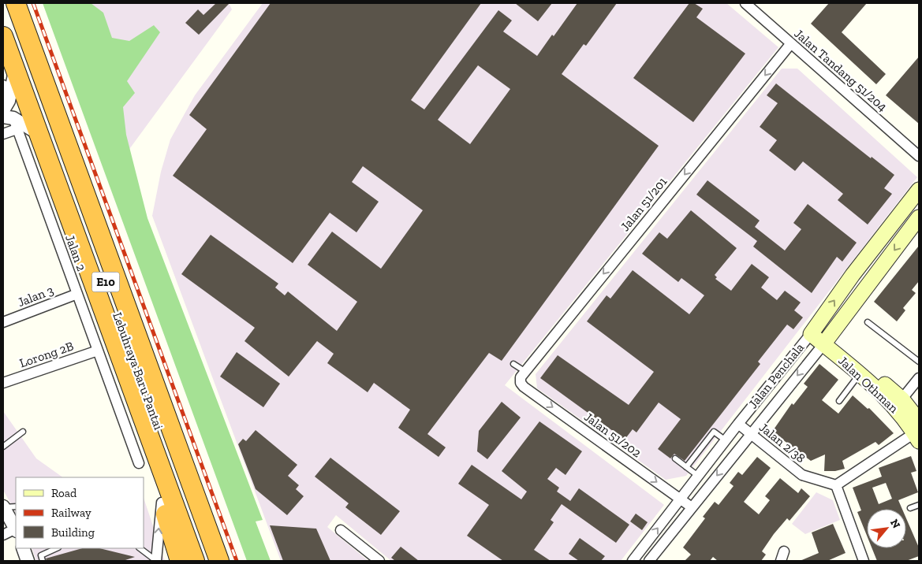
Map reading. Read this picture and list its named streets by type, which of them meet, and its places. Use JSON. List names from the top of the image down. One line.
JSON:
{"streets":{"highway":["E10","Lebuhraya Baru Pantai"],"main road":["Jalan Penchala","Jalan Othman"],"street":["Jalan Tandang 51/204","Jalan 51/201","Jalan 2","Jalan 3","Lorong 2B","Jalan 51/202","Jalan 2/38"]},"crossings":[["Jalan Tandang 51/204","Jalan 51/201"],["Jalan 51/201","Jalan 51/202"],["Jalan 2","Jalan 3"],["Jalan 2","Lorong 2B"],["Jalan Penchala","Jalan Othman"],["Jalan Penchala","Jalan 51/202"],["Jalan Penchala","Jalan 2/38"]],"one_way":["Jalan 51/201","Jalan 51/202"],"legend":["Road","Railway","Building"],"north":"top right"}
